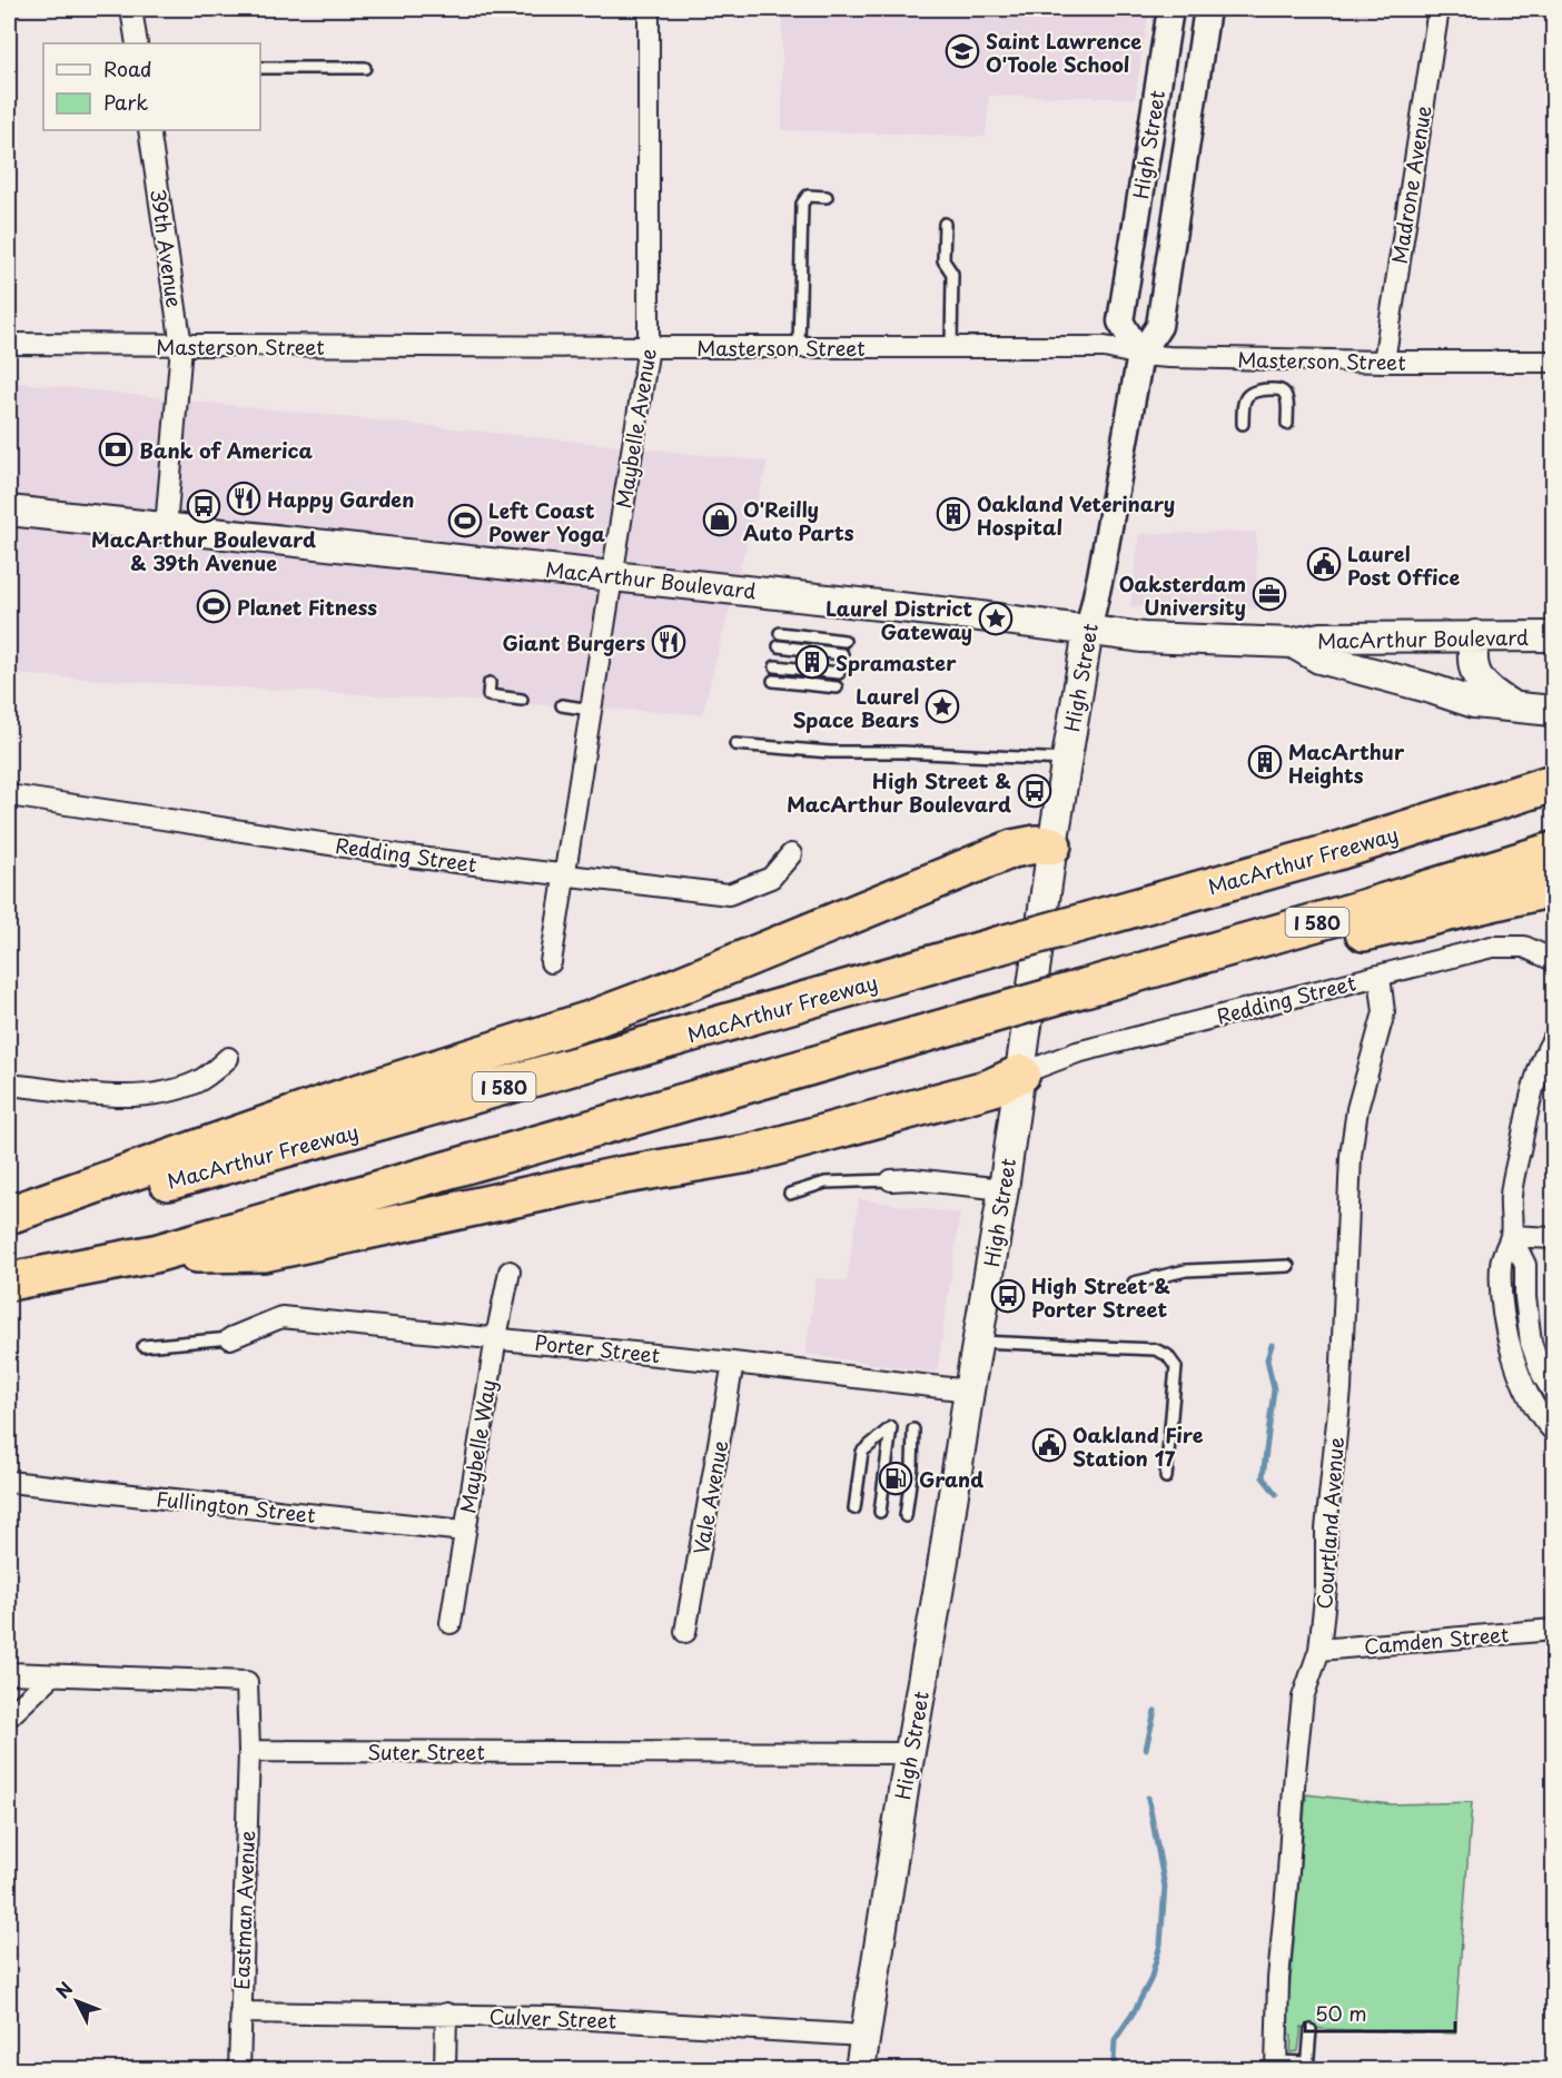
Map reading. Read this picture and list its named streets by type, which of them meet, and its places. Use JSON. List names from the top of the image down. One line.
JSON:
{"streets":{"highway":["MacArthur Freeway","I 580"],"main road":["High Street","MacArthur Boulevard"],"street":["Madrone Avenue","39th Avenue","Masterson Street","Maybelle Avenue","Redding Street","Porter Street","Maybelle Way","Vale Avenue","Fullington Street","Courtland Avenue","Camden Street","Suter Street","Eastman Avenue","Culver Street"]},"crossings":[["High Street","Masterson Street"],["High Street","MacArthur Boulevard"],["High Street","Redding Street"],["High Street","Porter Street"],["High Street","Suter Street"],["High Street","Culver Street"],["Madrone Avenue","Masterson Street"],["39th Avenue","Masterson Street"],["39th Avenue","MacArthur Boulevard"],["Masterson Street","Maybelle Avenue"],["Maybelle Avenue","MacArthur Boulevard"],["Maybelle Avenue","Redding Street"],["Redding Street","Courtland Avenue"],["Porter Street","Maybelle Way"],["Porter Street","Vale Avenue"],["Maybelle Way","Fullington Street"],["Courtland Avenue","Camden Street"],["Suter Street","Eastman Avenue"],["Eastman Avenue","Culver Street"]],"places":{"school or university":["Saint Lawrence O'Toole School"],"bank":["Bank of America"],"restaurant":["Happy Garden","Giant Burgers"],"bus stop":["MacArthur Boulevard & 39th Avenue","High Street & MacArthur Boulevard","High Street & Porter Street"],"building":["Oakland Veterinary Hospital","Spramaster","MacArthur Heights"],"shop":["O'Reilly Auto Parts"],"sports":["Left Coast Power Yoga","Planet Fitness"],"public building":["Laurel Post Office","Oakland Fire Station 17"],"office":["Oaksterdam University"],"place":["Laurel District Gateway","Laurel Space Bears"],"fuel station":["Grand"]},"legend":["Road","Park"],"scale_bar":"50 m","north":"top left"}
